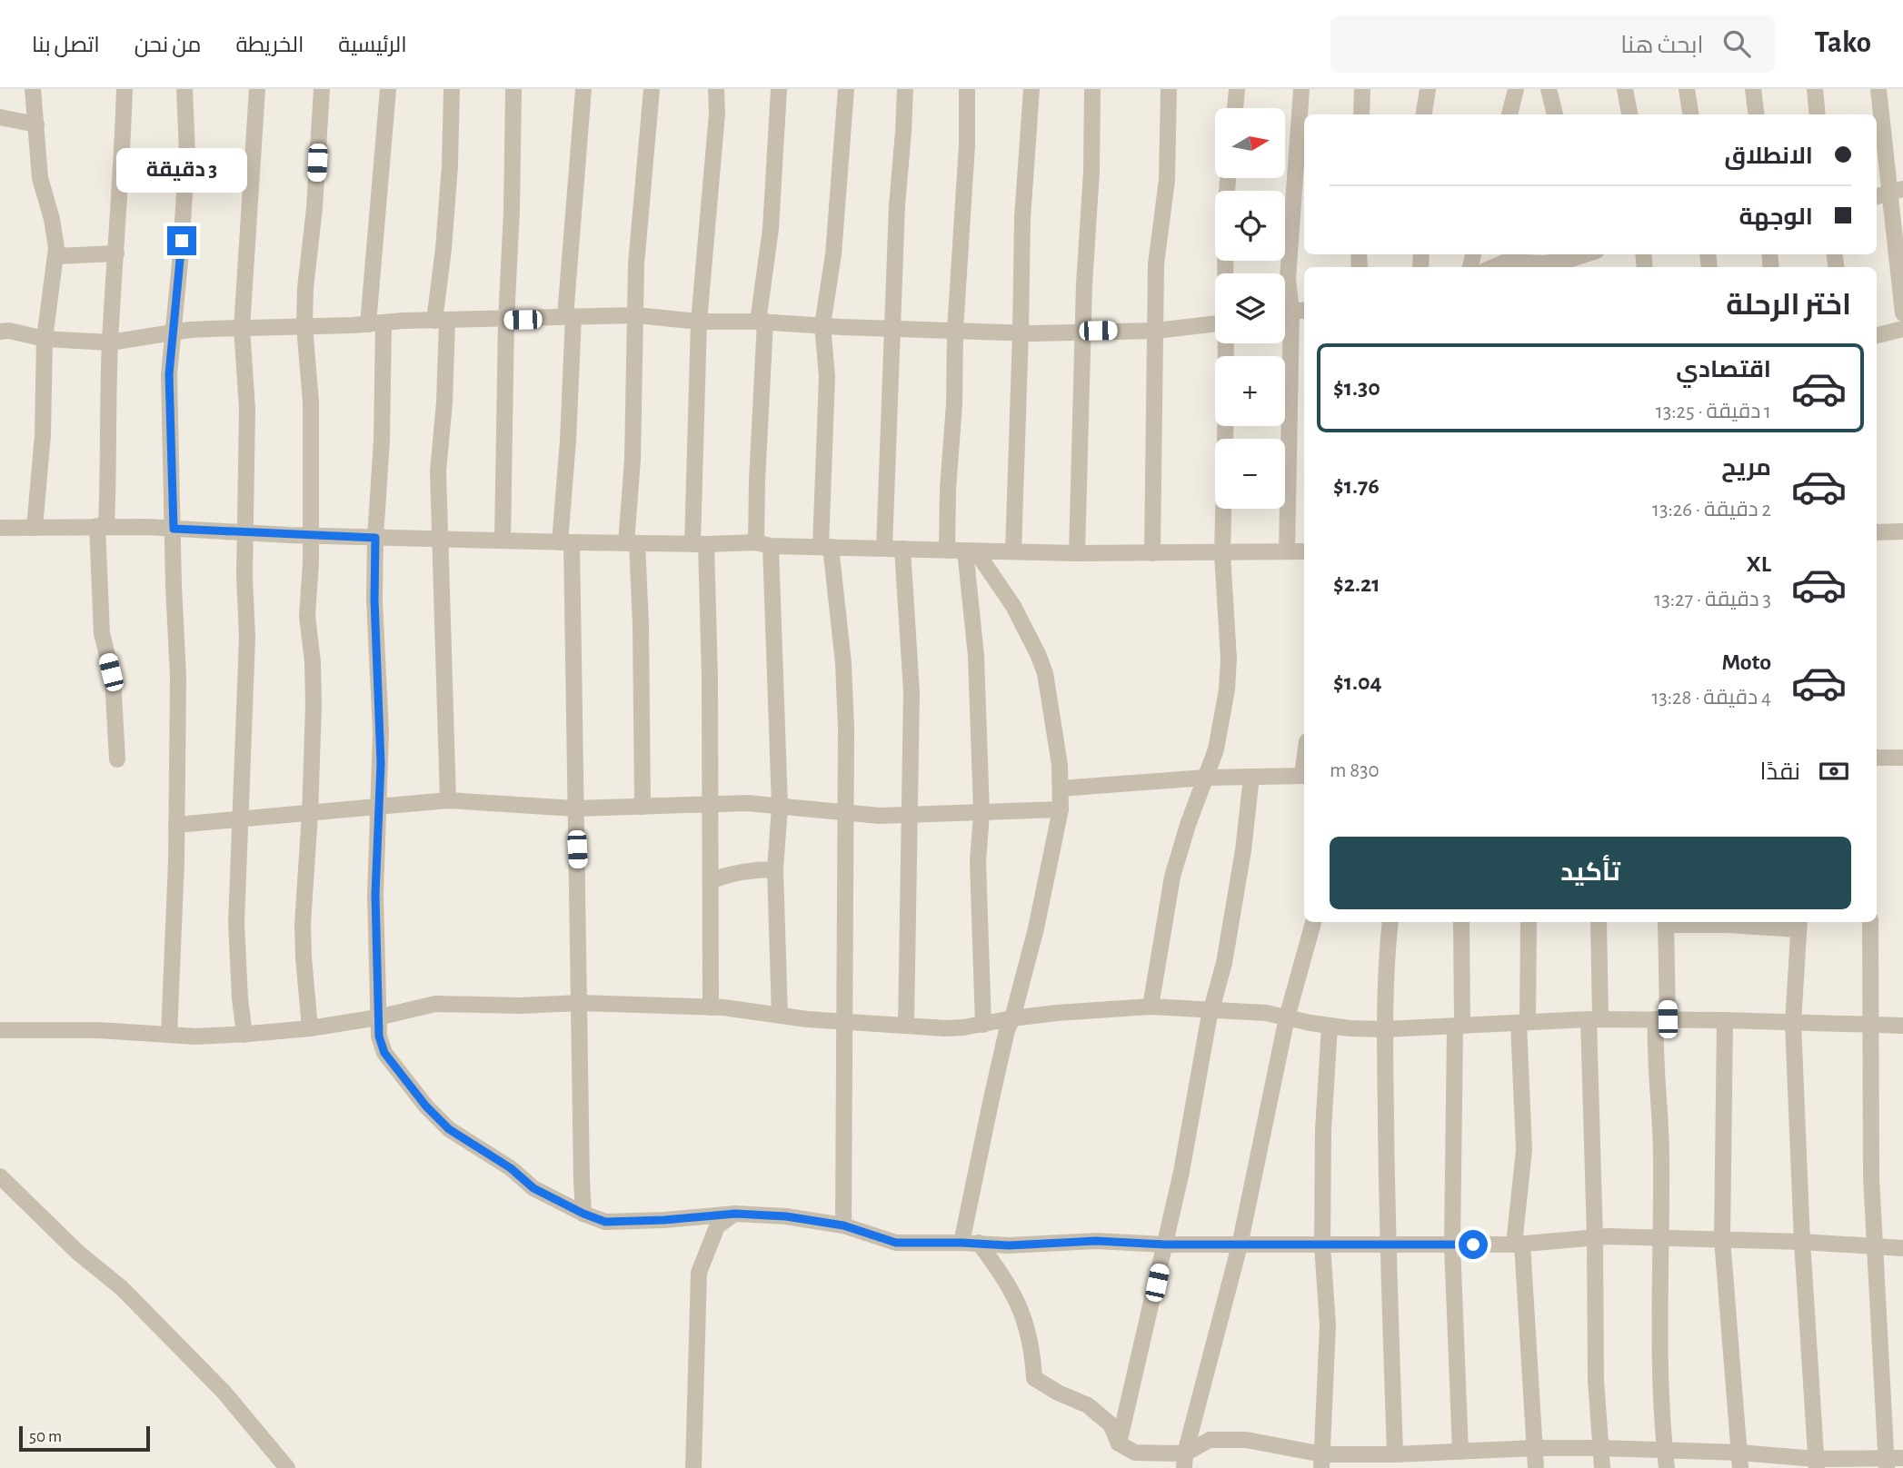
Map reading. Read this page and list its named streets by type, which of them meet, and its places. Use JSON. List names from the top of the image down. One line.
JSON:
{"scale_bar":"50 m","north":"right","page":{"header":"Tako","search":"ابحث هنا","nav":["الرئيسية","الخريطة","من نحن","اتصل بنا"],"map_buttons":["+","−"],"banner":["الانطلاق","الوجهة"],"bubble":"3 دقيقة","heading":"اختر الرحلة","list":[{"name":"اقتصادي","note":"1 دقيقة · 13:25","value":"$1.30"},{"name":"مريح","note":"2 دقيقة · 13:26","value":"$1.76"},{"name":"XL","note":"3 دقيقة · 13:27","value":"$2.21"},{"name":"Moto","note":"4 دقيقة · 13:28","value":"$1.04"}],"pay":["نقدًا","830 m"],"buttons":"تأكيد","scale":"50 m"}}
